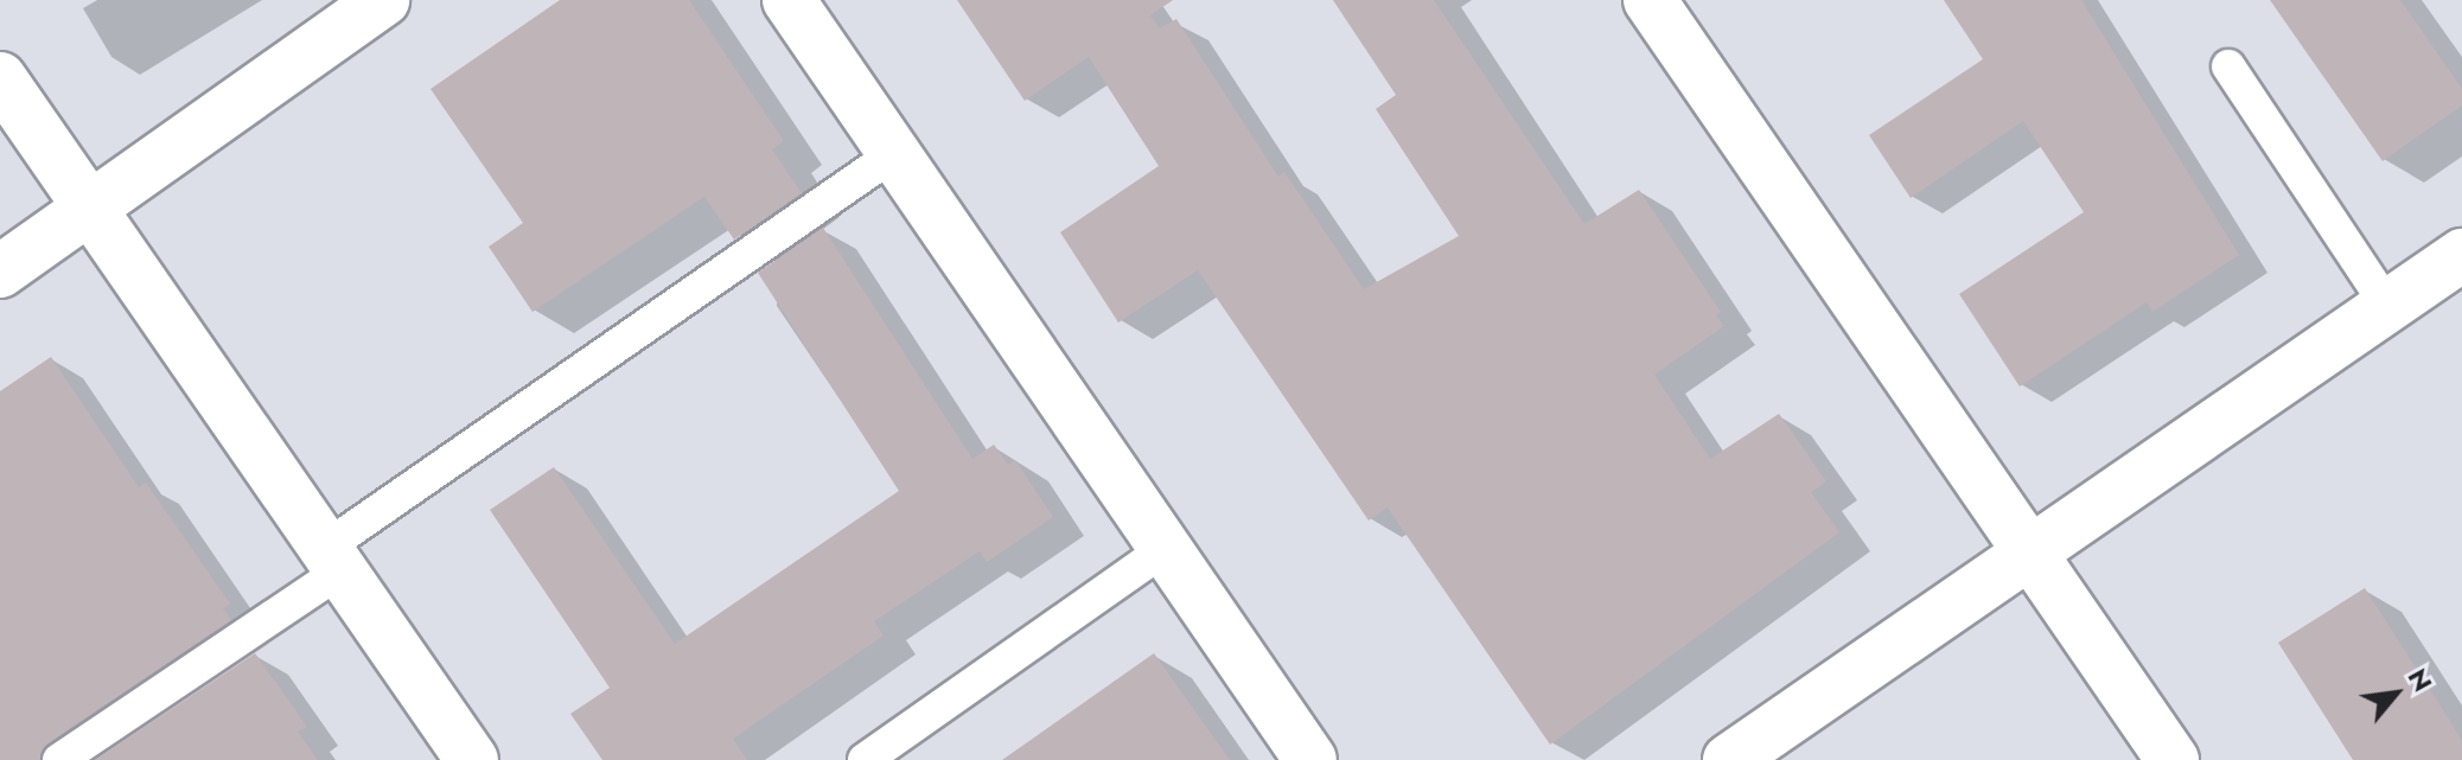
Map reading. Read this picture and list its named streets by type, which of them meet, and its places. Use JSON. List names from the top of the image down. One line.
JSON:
{"north":"top right"}
